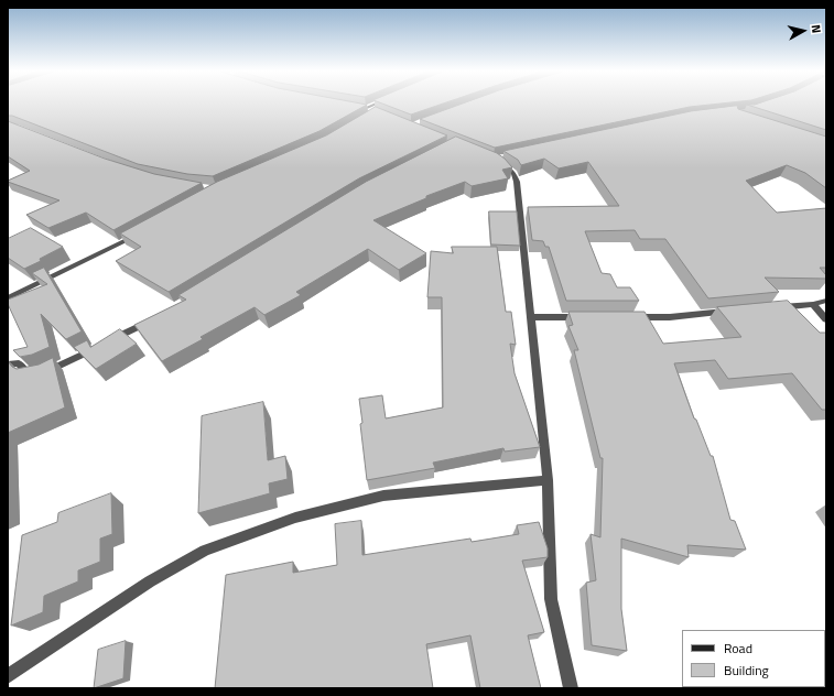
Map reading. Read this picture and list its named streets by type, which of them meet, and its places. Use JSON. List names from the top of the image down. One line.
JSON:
{"legend":["Road","Building"],"north":"right"}
